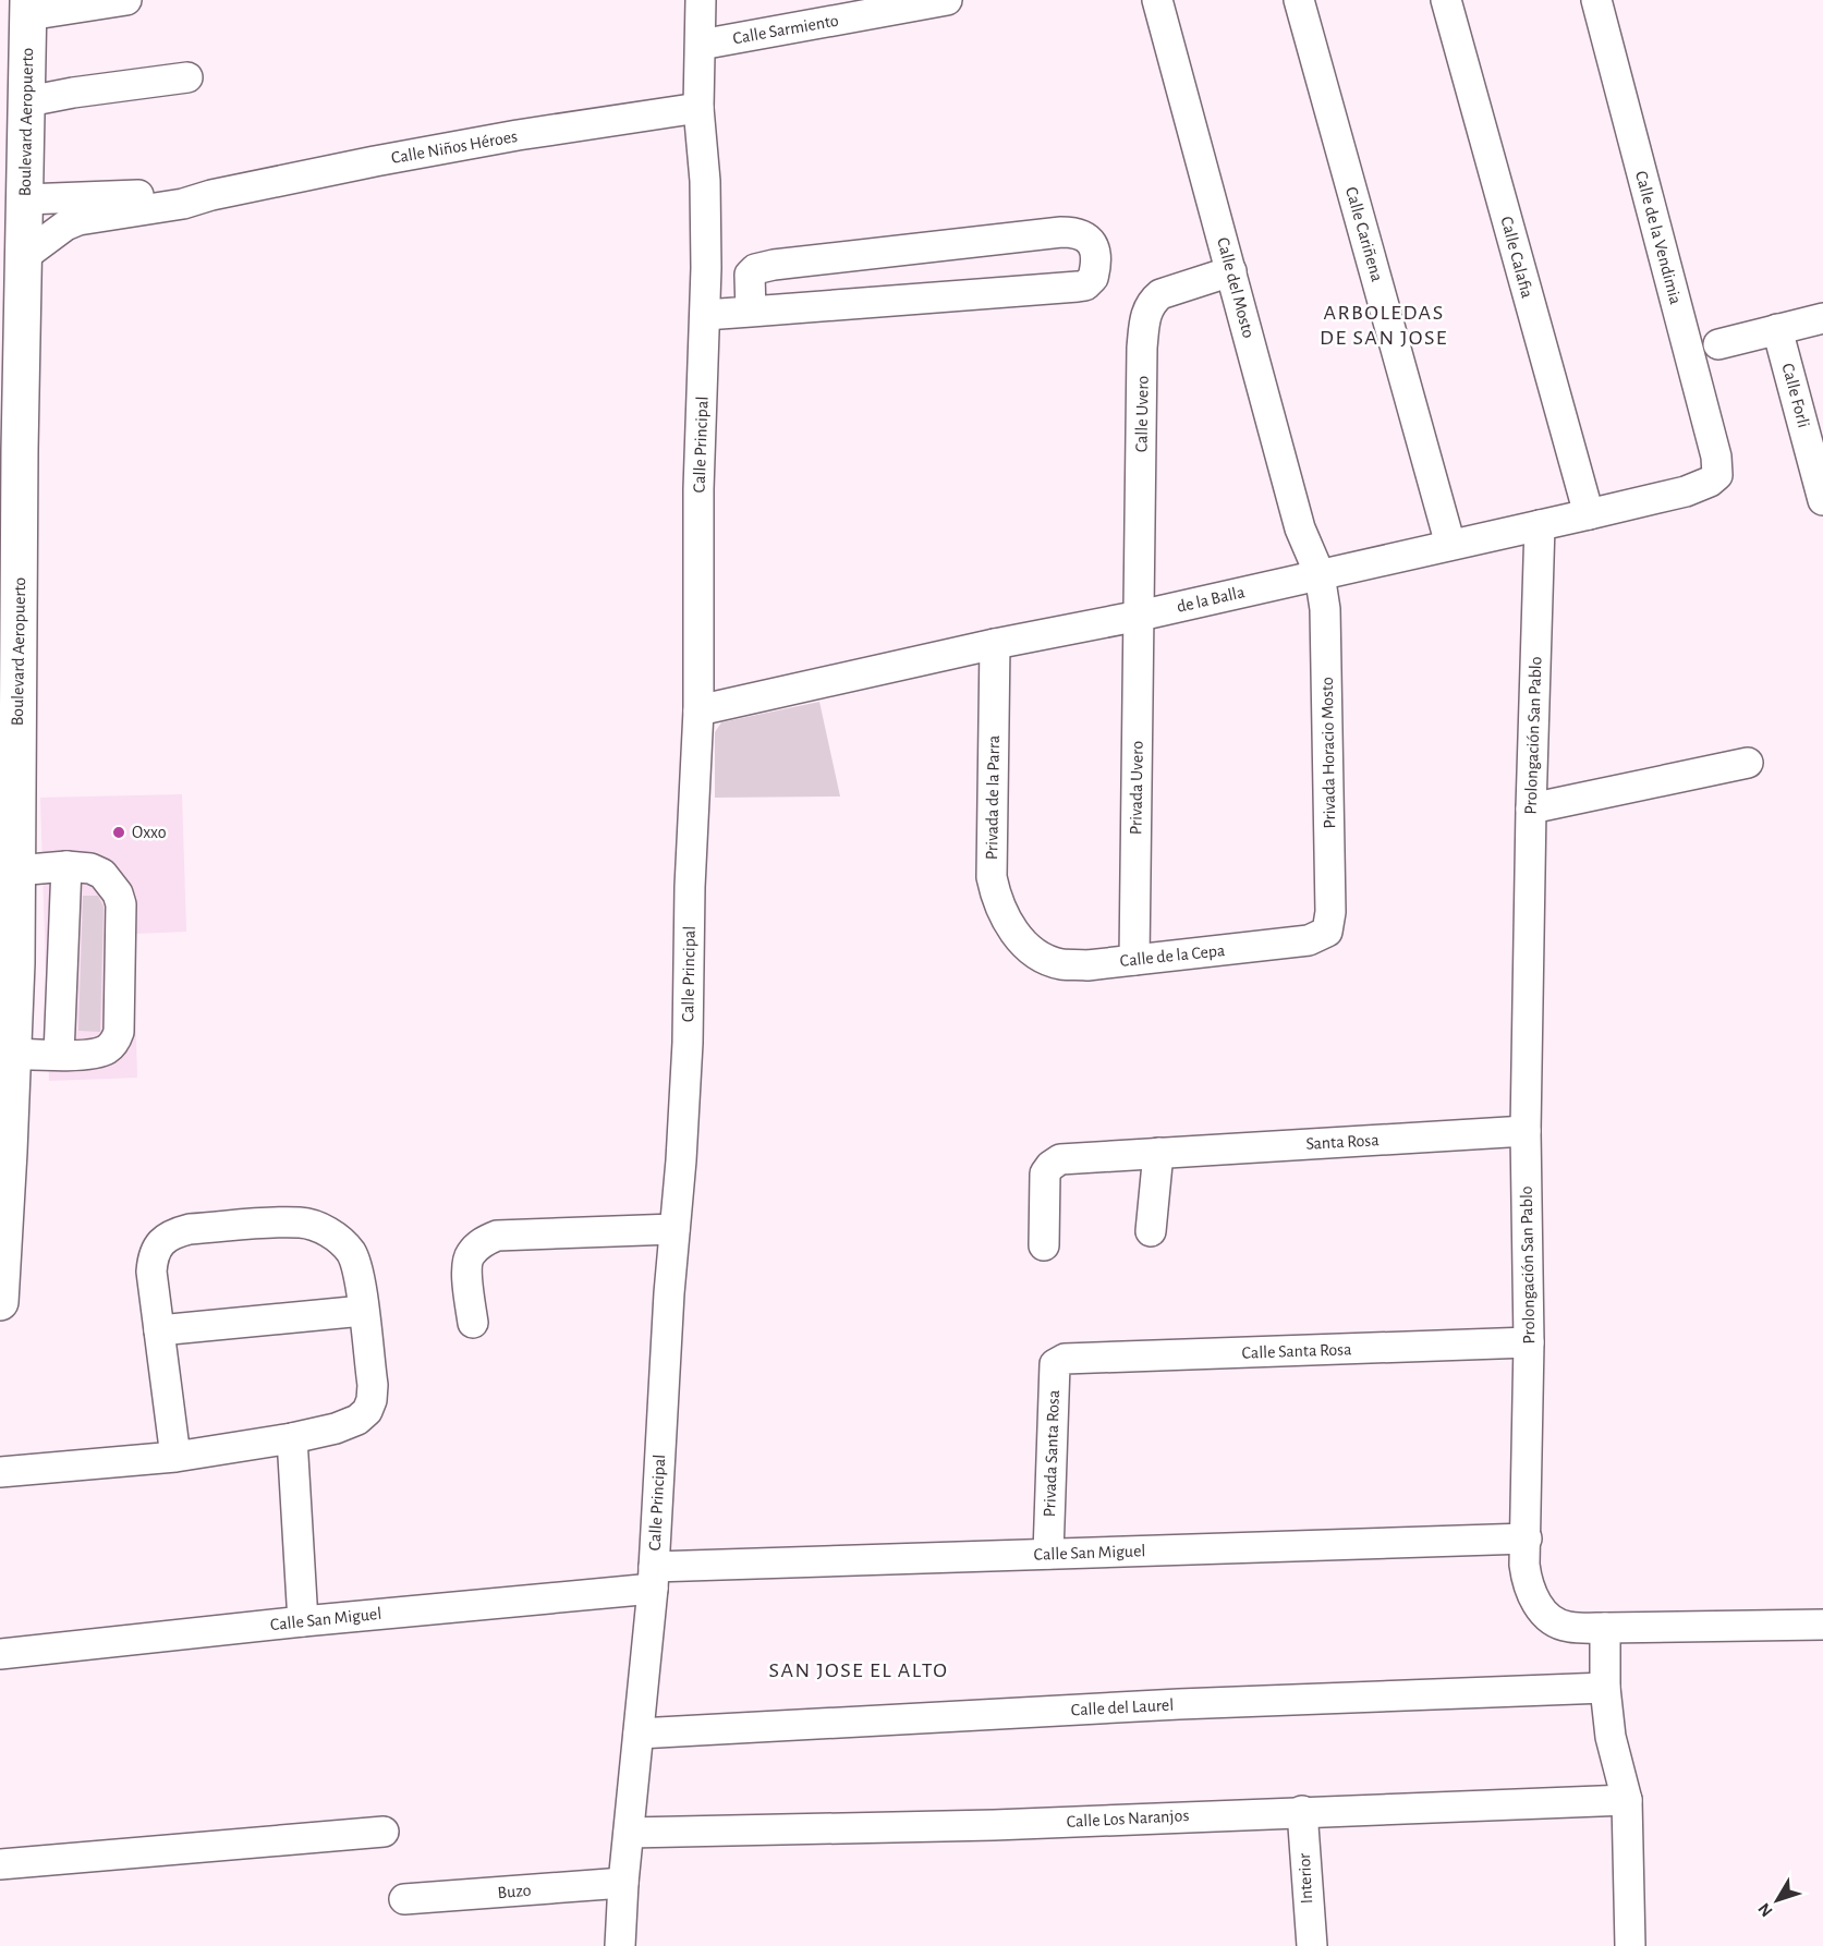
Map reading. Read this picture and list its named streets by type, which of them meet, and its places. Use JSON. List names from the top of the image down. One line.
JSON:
{"streets":{"highway":["Boulevard Aeropuerto"],"street":["Calle Sarmiento","Calle Niños Héroes","Calle Cariñena","Calle de la Vendimia","Calle Calafia","Calle del Mosto","Calle Forli","Calle Uvero","Calle Principal","de la Balla","Prolongación San Pablo","Privada Horacio Mosto","Privada Uvero","Privada de la Parra","Calle de la Cepa","Santa Rosa","Calle Santa Rosa","Privada Santa Rosa","Calle San Miguel","Calle del Laurel","Calle Los Naranjos","Interior","Buzo"]},"crossings":[["Calle Sarmiento","Calle Principal"],["Boulevard Aeropuerto","Calle Niños Héroes"],["Calle Niños Héroes","Calle Principal"],["Calle Cariñena","de la Balla"],["Calle de la Vendimia","de la Balla"],["Calle Calafia","de la Balla"],["Calle del Mosto","Calle Uvero"],["Calle del Mosto","de la Balla"],["Calle del Mosto","Privada Horacio Mosto"],["Calle Uvero","de la Balla"],["Calle Uvero","Privada Uvero"],["Calle Principal","de la Balla"],["Calle Principal","Calle San Miguel"],["Calle Principal","Calle del Laurel"],["Calle Principal","Calle Los Naranjos"],["Calle Principal","Buzo"],["de la Balla","Prolongación San Pablo"],["de la Balla","Privada Horacio Mosto"],["de la Balla","Privada Uvero"],["de la Balla","Privada de la Parra"],["Prolongación San Pablo","Santa Rosa"],["Prolongación San Pablo","Calle Santa Rosa"],["Prolongación San Pablo","Calle San Miguel"],["Privada Horacio Mosto","Calle de la Cepa"],["Privada Uvero","Calle de la Cepa"],["Privada de la Parra","Calle de la Cepa"],["Calle Santa Rosa","Privada Santa Rosa"],["Privada Santa Rosa","Calle San Miguel"],["Calle Los Naranjos","Interior"]],"districts":["ARBOLEDAS DE SAN JOSE","SAN JOSE EL ALTO"],"places":["Oxxo"],"north":"bottom left"}
